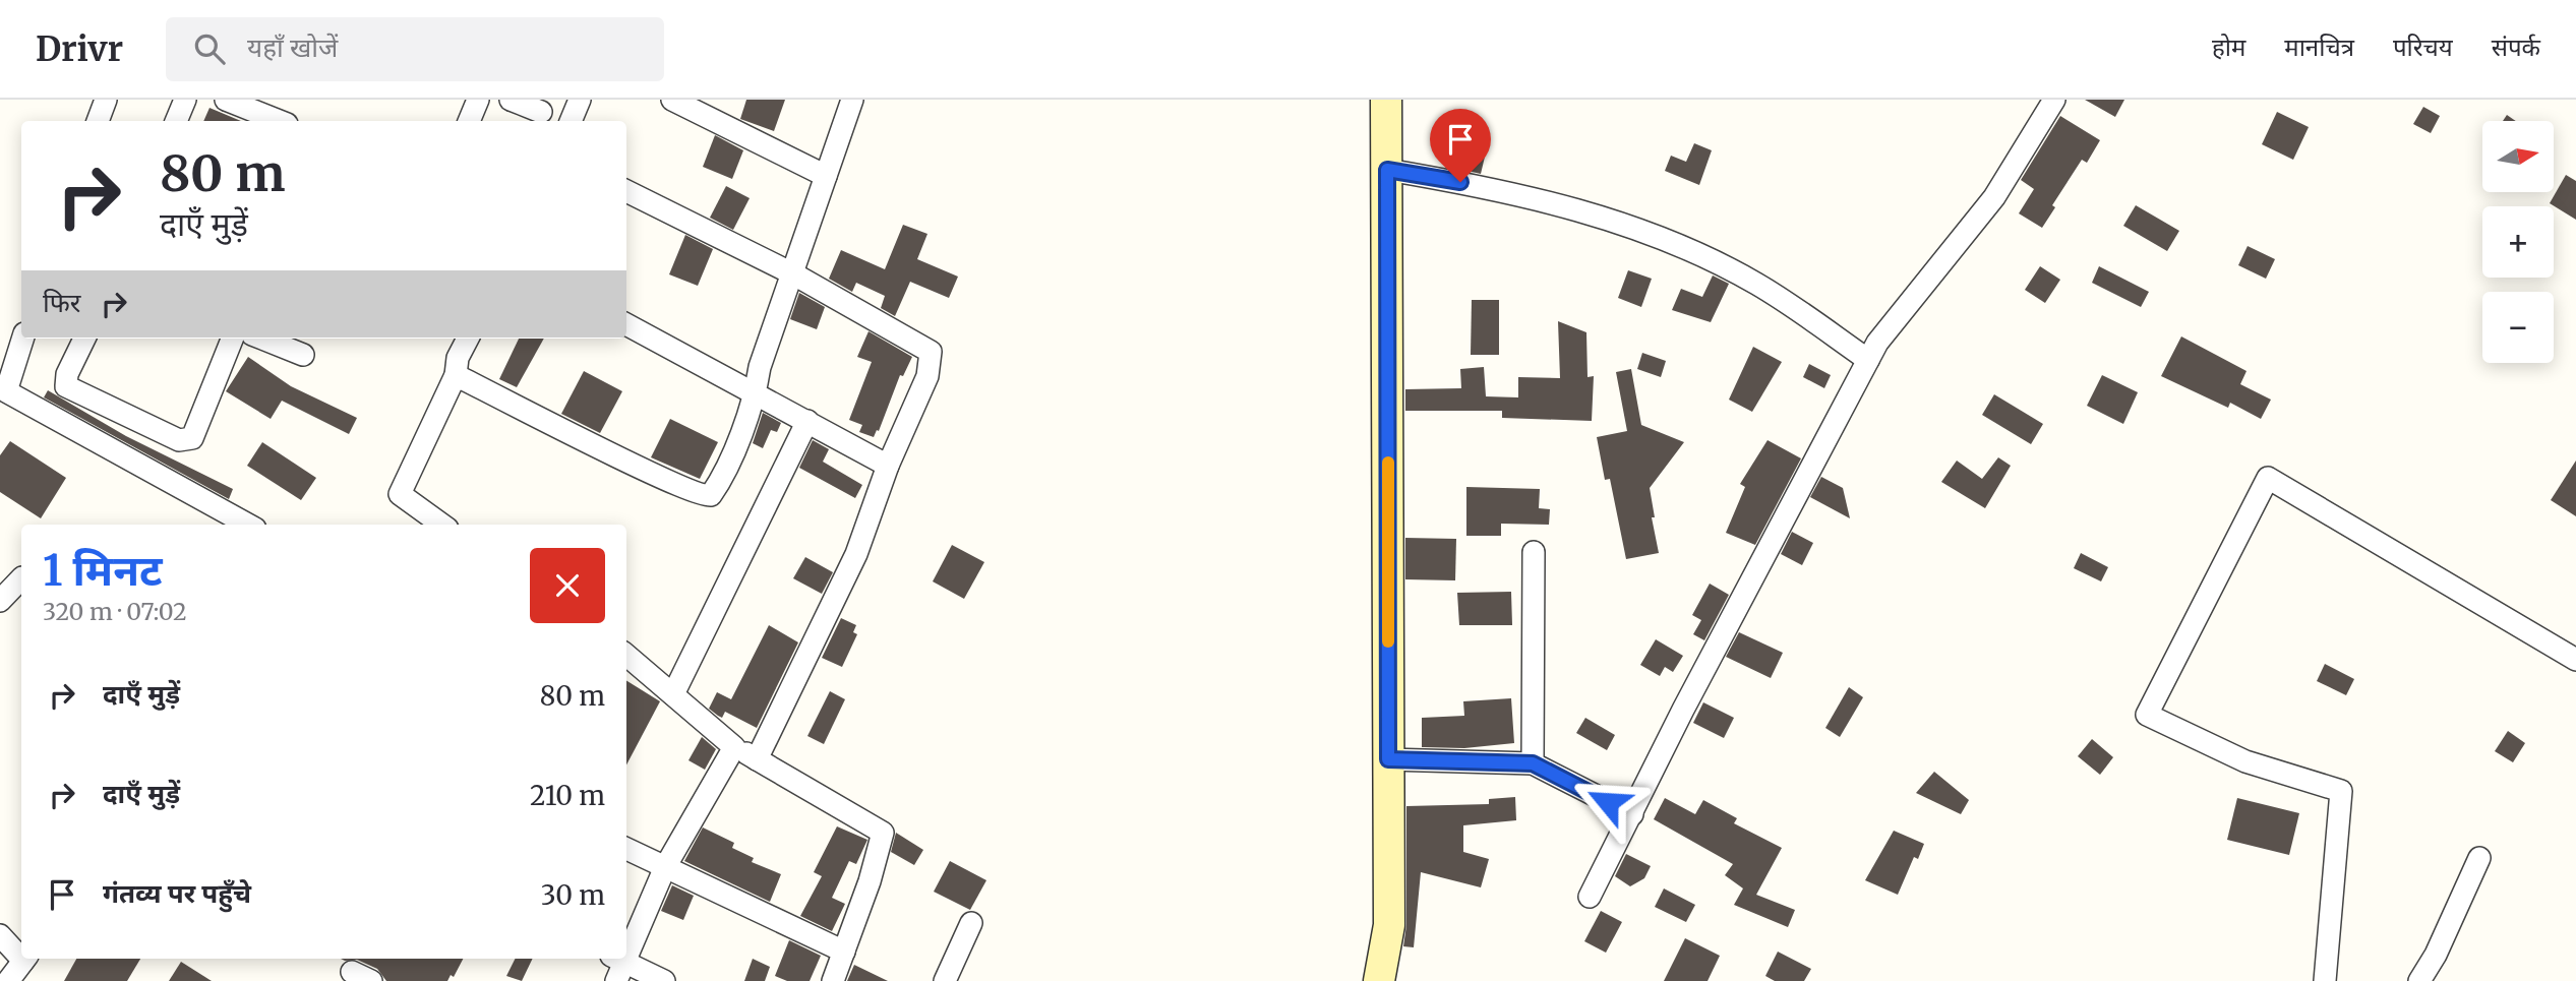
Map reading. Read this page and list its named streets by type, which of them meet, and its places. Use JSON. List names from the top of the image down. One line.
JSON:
{"north":"right","page":{"header":"Drivr","search":"यहाँ खोजें","nav":["होम","मानचित्र","परिचय","संपर्क"],"map_buttons":["+","−"],"turn":["80 m","दाएँ मुड़ें"],"then":"फिर","heading":["1 मिनट","320 m · 07:02"],"list":[{"name":"दाएँ मुड़ें","value":"80 m"},{"name":"दाएँ मुड़ें","value":"210 m"},{"name":"गंतव्य पर पहुँचे","value":"30 m"}]}}
